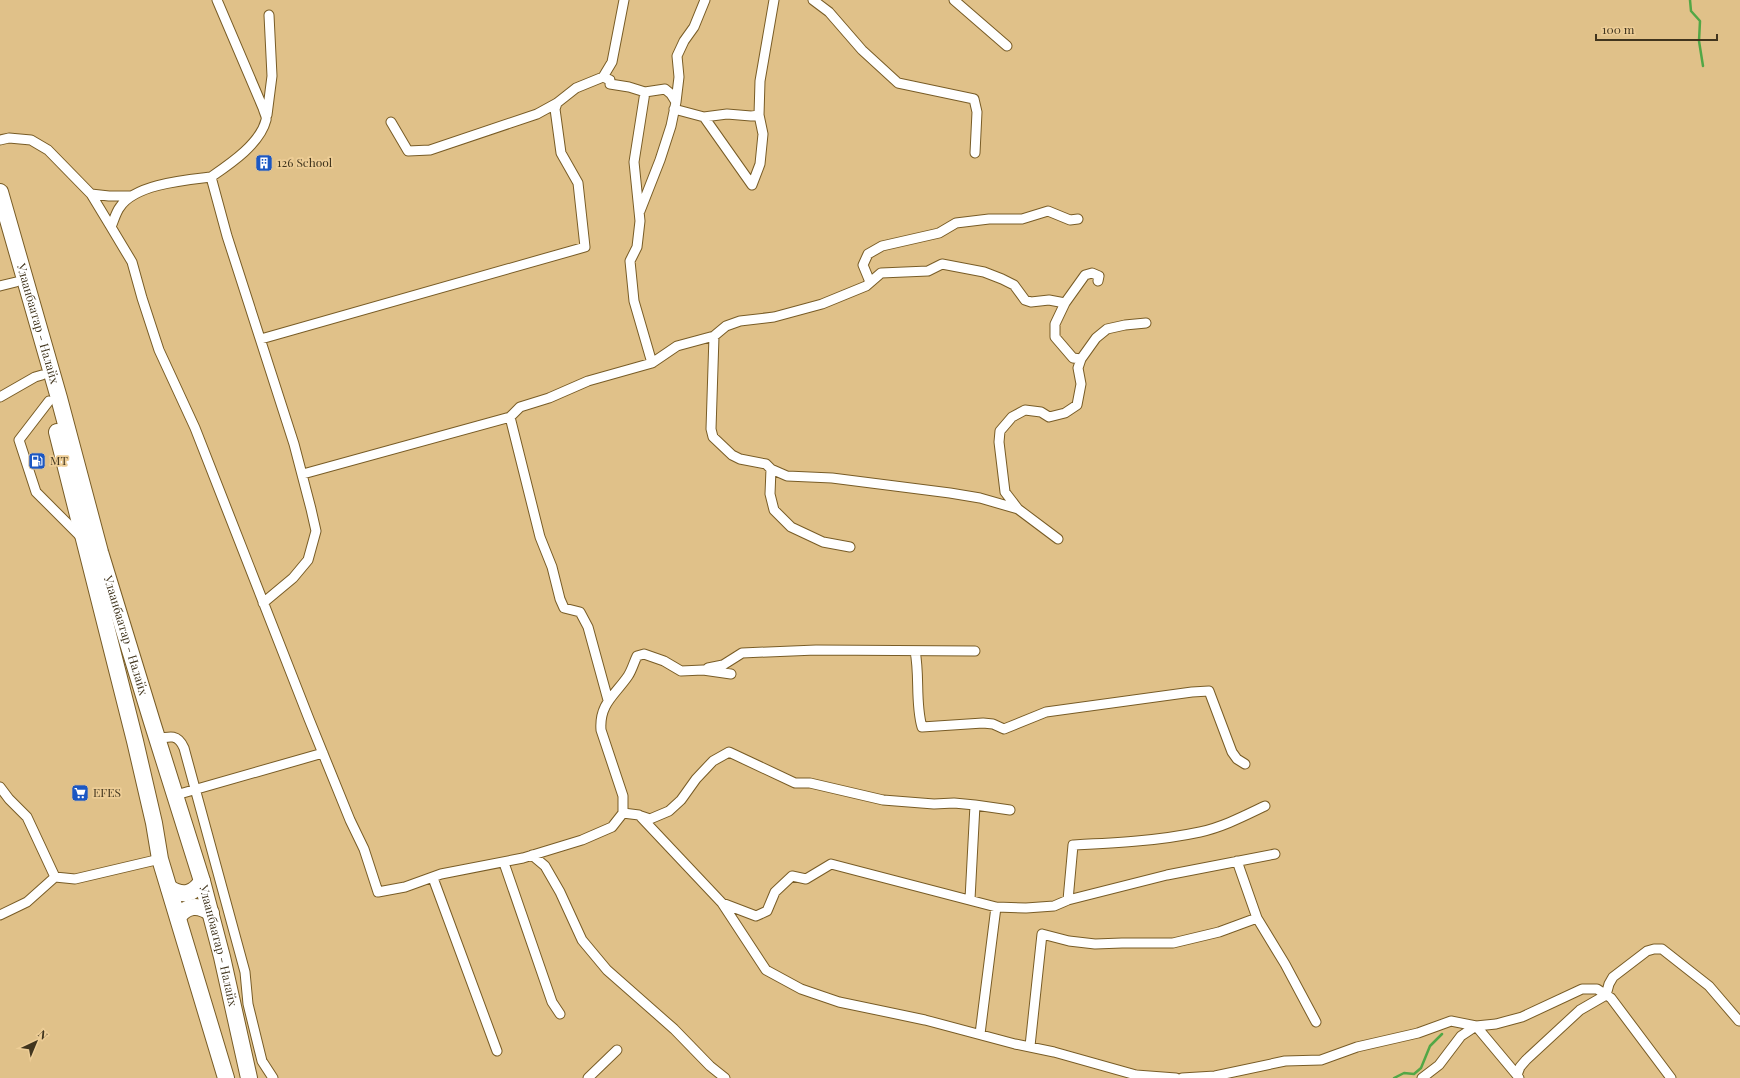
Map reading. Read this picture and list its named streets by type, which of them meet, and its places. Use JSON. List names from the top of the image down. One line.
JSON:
{"streets":{"highway":["Улаанбаатар - Налайх"]},"places":{"building":["126 School"],"fuel station":["MT"],"supermarket":["EFES"]},"scale_bar":"100 m","north":"top right"}
